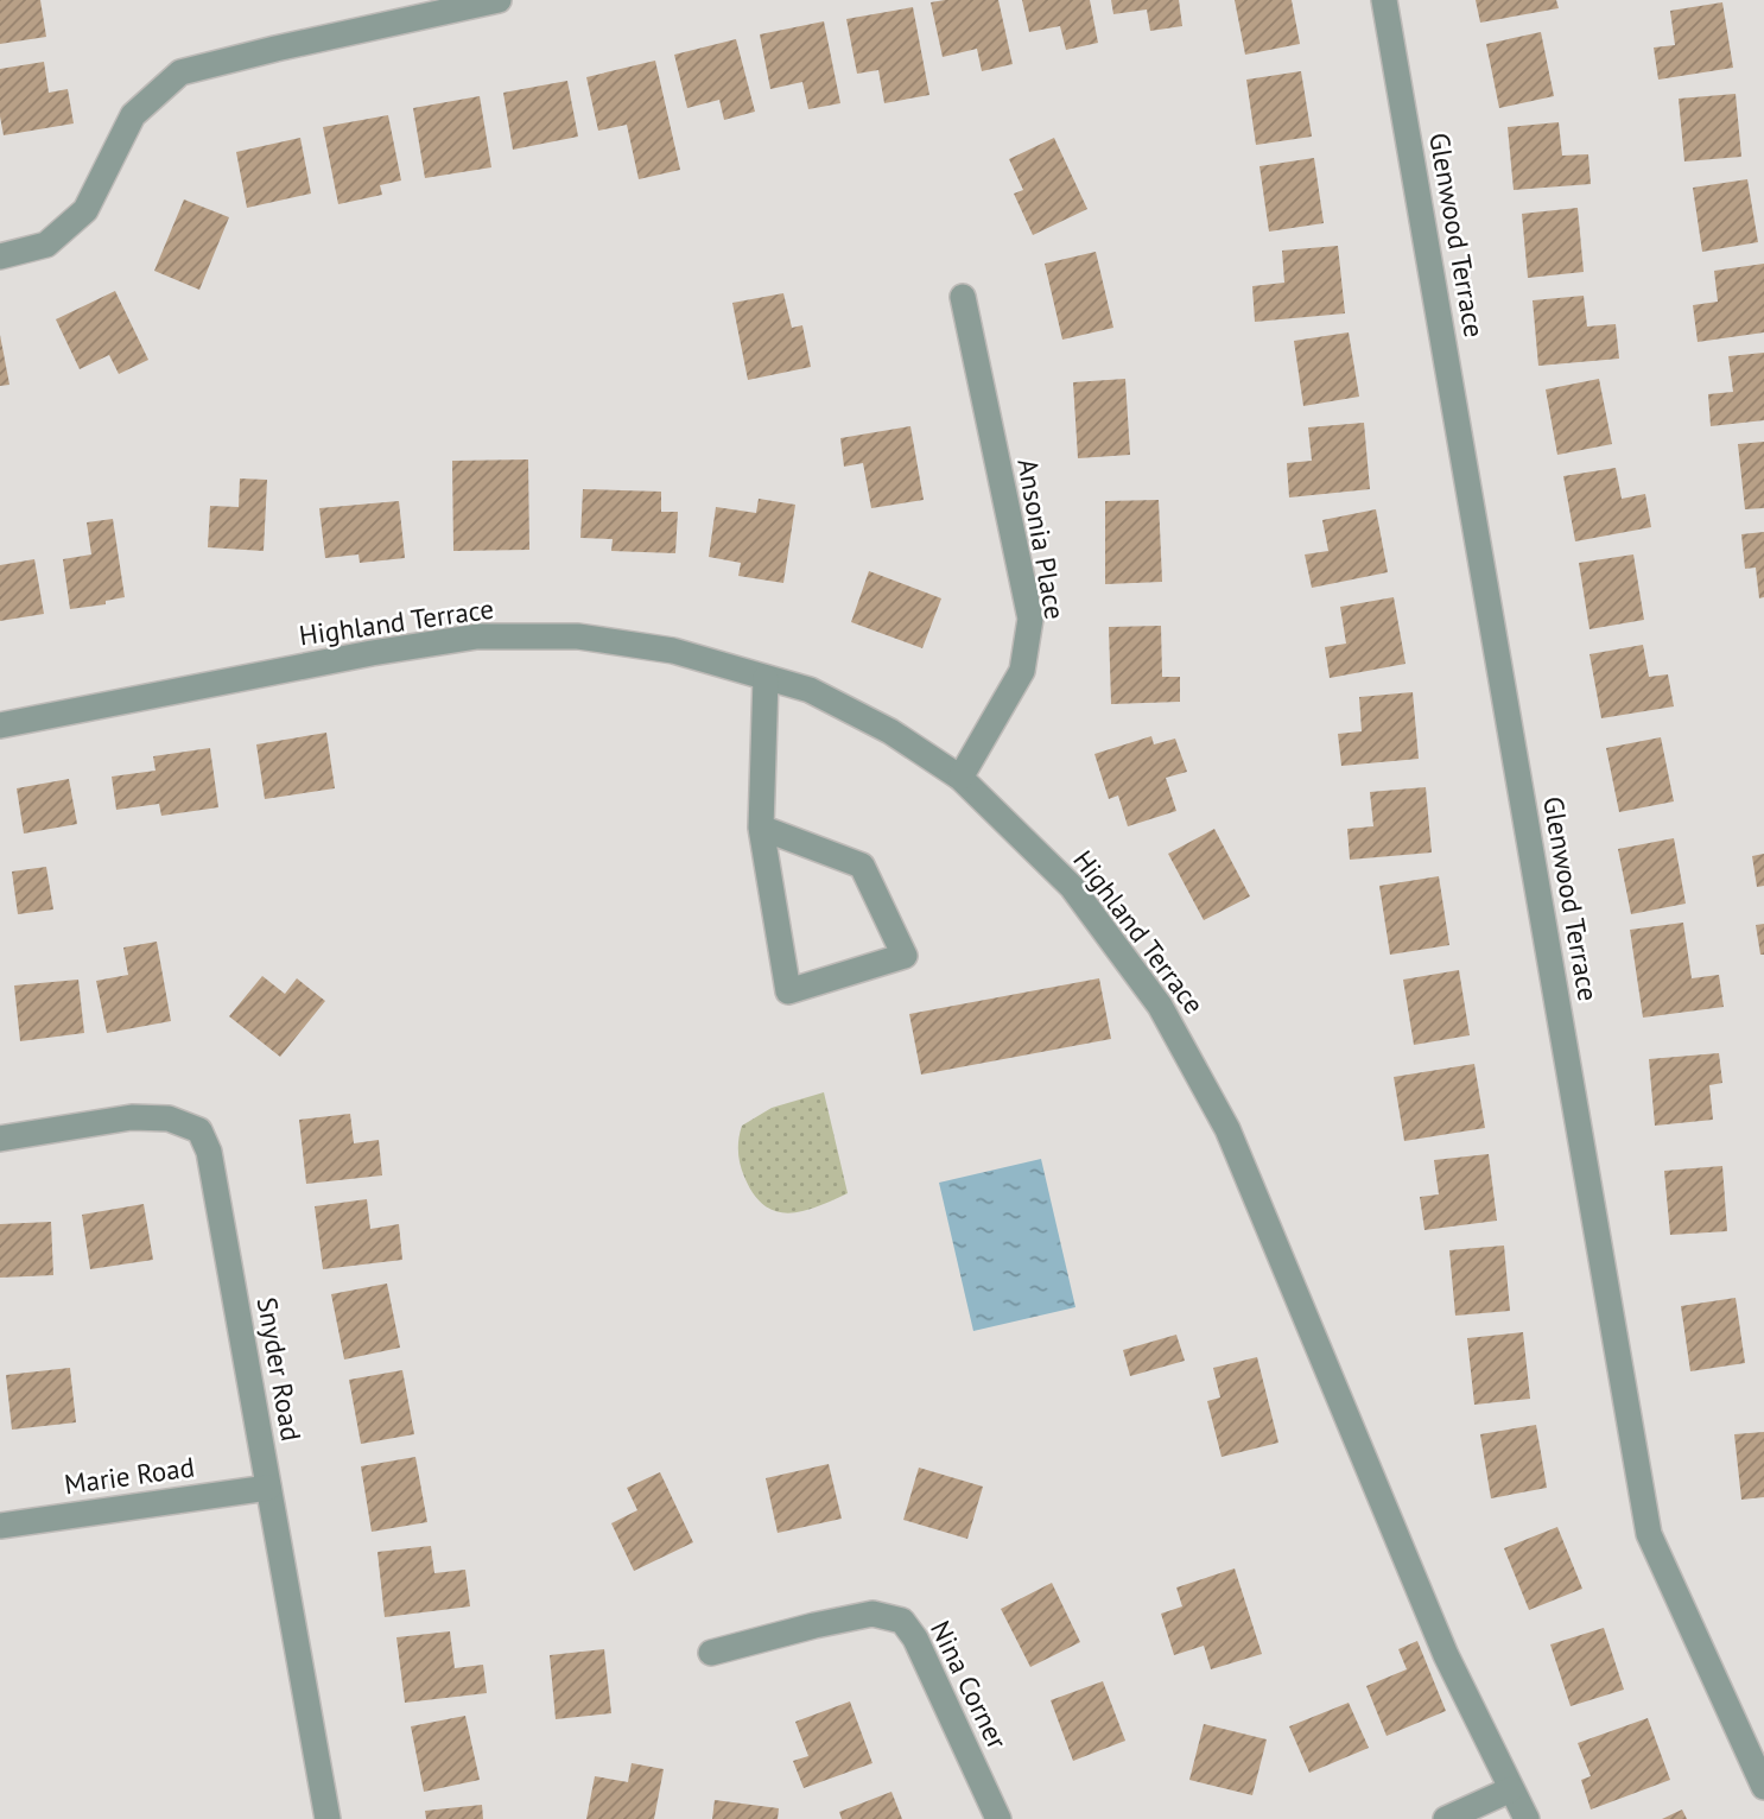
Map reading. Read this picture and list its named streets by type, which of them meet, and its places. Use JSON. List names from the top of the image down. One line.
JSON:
{"streets":{"street":["Glenwood Terrace","Ansonia Place","Highland Terrace","Snyder Road","Marie Road","Nina Corner"]},"crossings":[["Ansonia Place","Highland Terrace"],["Snyder Road","Marie Road"]]}
